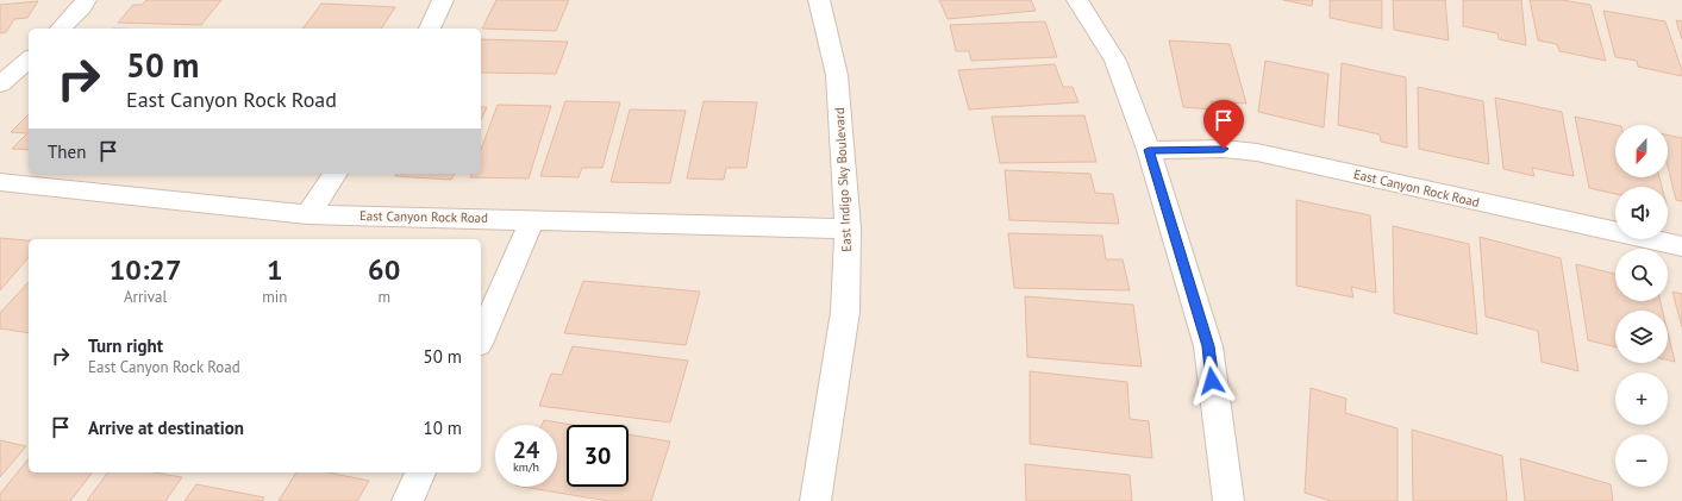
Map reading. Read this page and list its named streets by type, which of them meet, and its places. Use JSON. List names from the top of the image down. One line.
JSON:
{"streets":{"street":["East Indigo Sky Boulevard","East Canyon Rock Road"]},"crossings":[["East Indigo Sky Boulevard","East Canyon Rock Road"]],"north":"bottom","page":{"turn":["50 m","East Canyon Rock Road"],"map_buttons":["+","−"],"then":"Then","eta":["10:27","Arrival","1","min","60","m"],"list":[{"name":"Turn right","note":"East Canyon Rock Road","value":"50 m"},{"name":"Arrive at destination","value":"10 m"}],"speed":"24 km/h","limit":"30"}}
